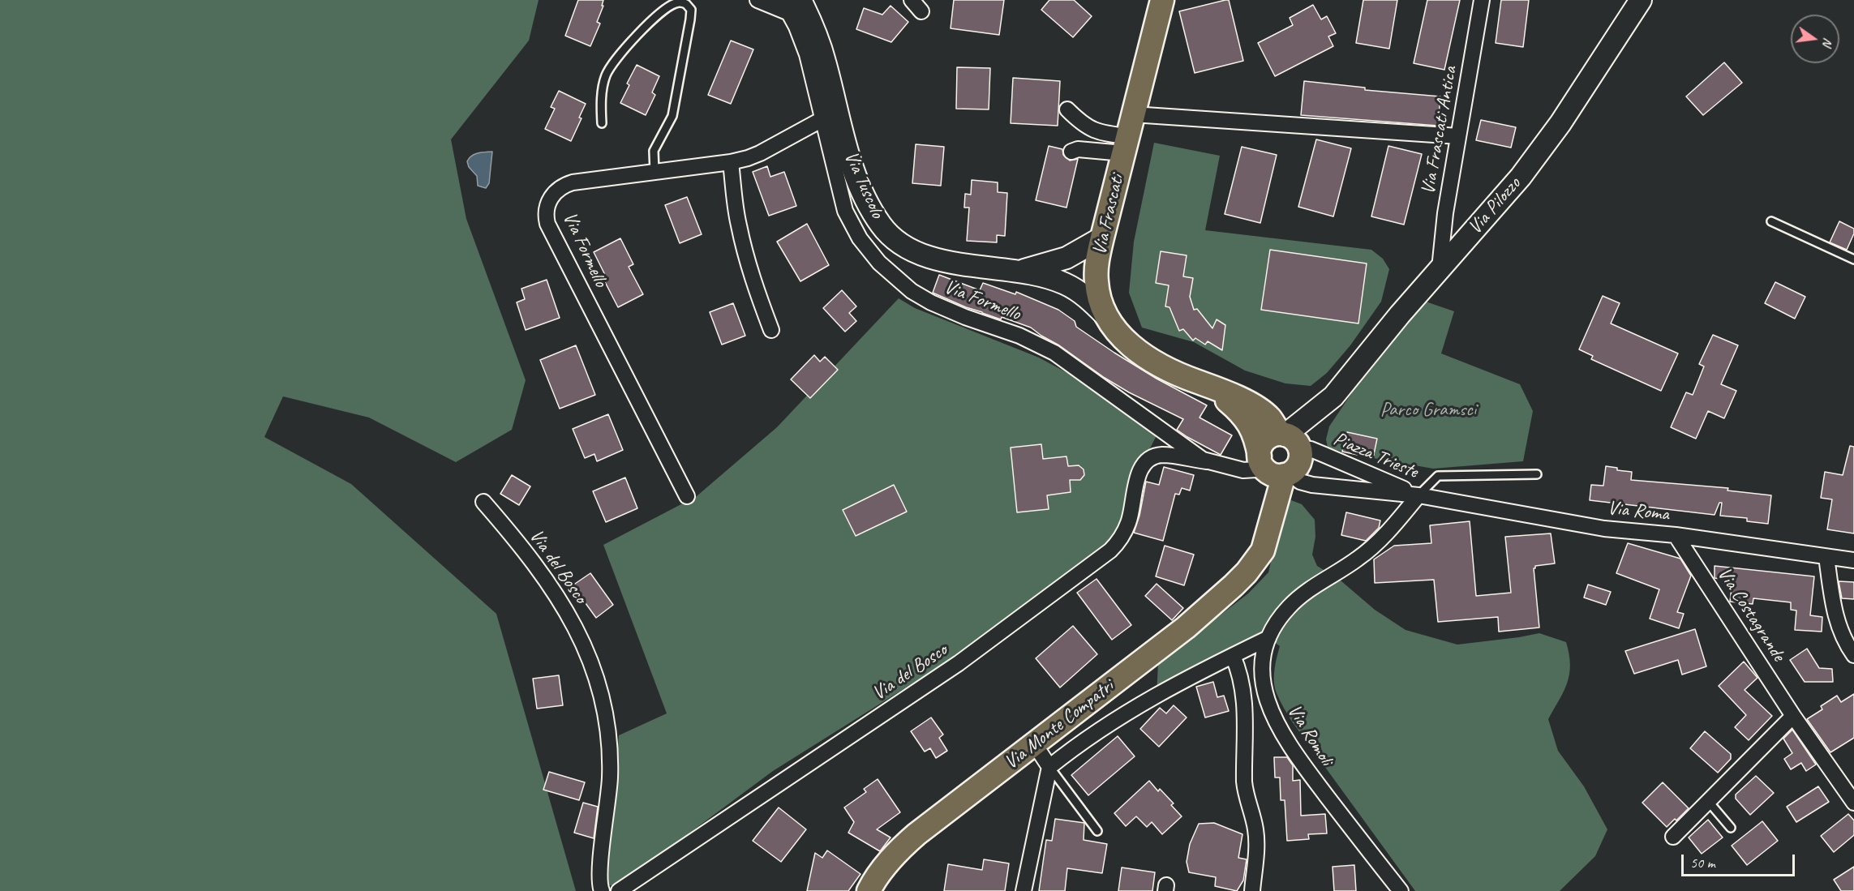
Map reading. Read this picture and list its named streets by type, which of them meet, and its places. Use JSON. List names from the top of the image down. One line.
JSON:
{"streets":{"main road":["Via Frascati","Via Monte Compatri"],"street":["Via Frascati Antica","Via Tuscolo","Via Pilozzo","Via Formello","Piazza Trieste","Via Roma","Via del Bosco","Via Costagrande","Via Romoli"]},"crossings":[["Via Frascati Antica","Via Pilozzo"],["Via Tuscolo","Via Formello"],["Via Pilozzo","Via Frascati"],["Via Pilozzo","Piazza Trieste"],["Via Frascati","Piazza Trieste"],["Via Frascati","Via del Bosco"],["Via Frascati","Via Monte Compatri"],["Via Formello","Via del Bosco"],["Piazza Trieste","Via Roma"],["Piazza Trieste","Via del Bosco"],["Piazza Trieste","Via Monte Compatri"],["Piazza Trieste","Via Romoli"],["Via Roma","Via Costagrande"],["Via Roma","Via Romoli"],["Via del Bosco","Via Monte Compatri"]],"parks":["Parco Gramsci"],"scale_bar":"50 m","north":"right"}
